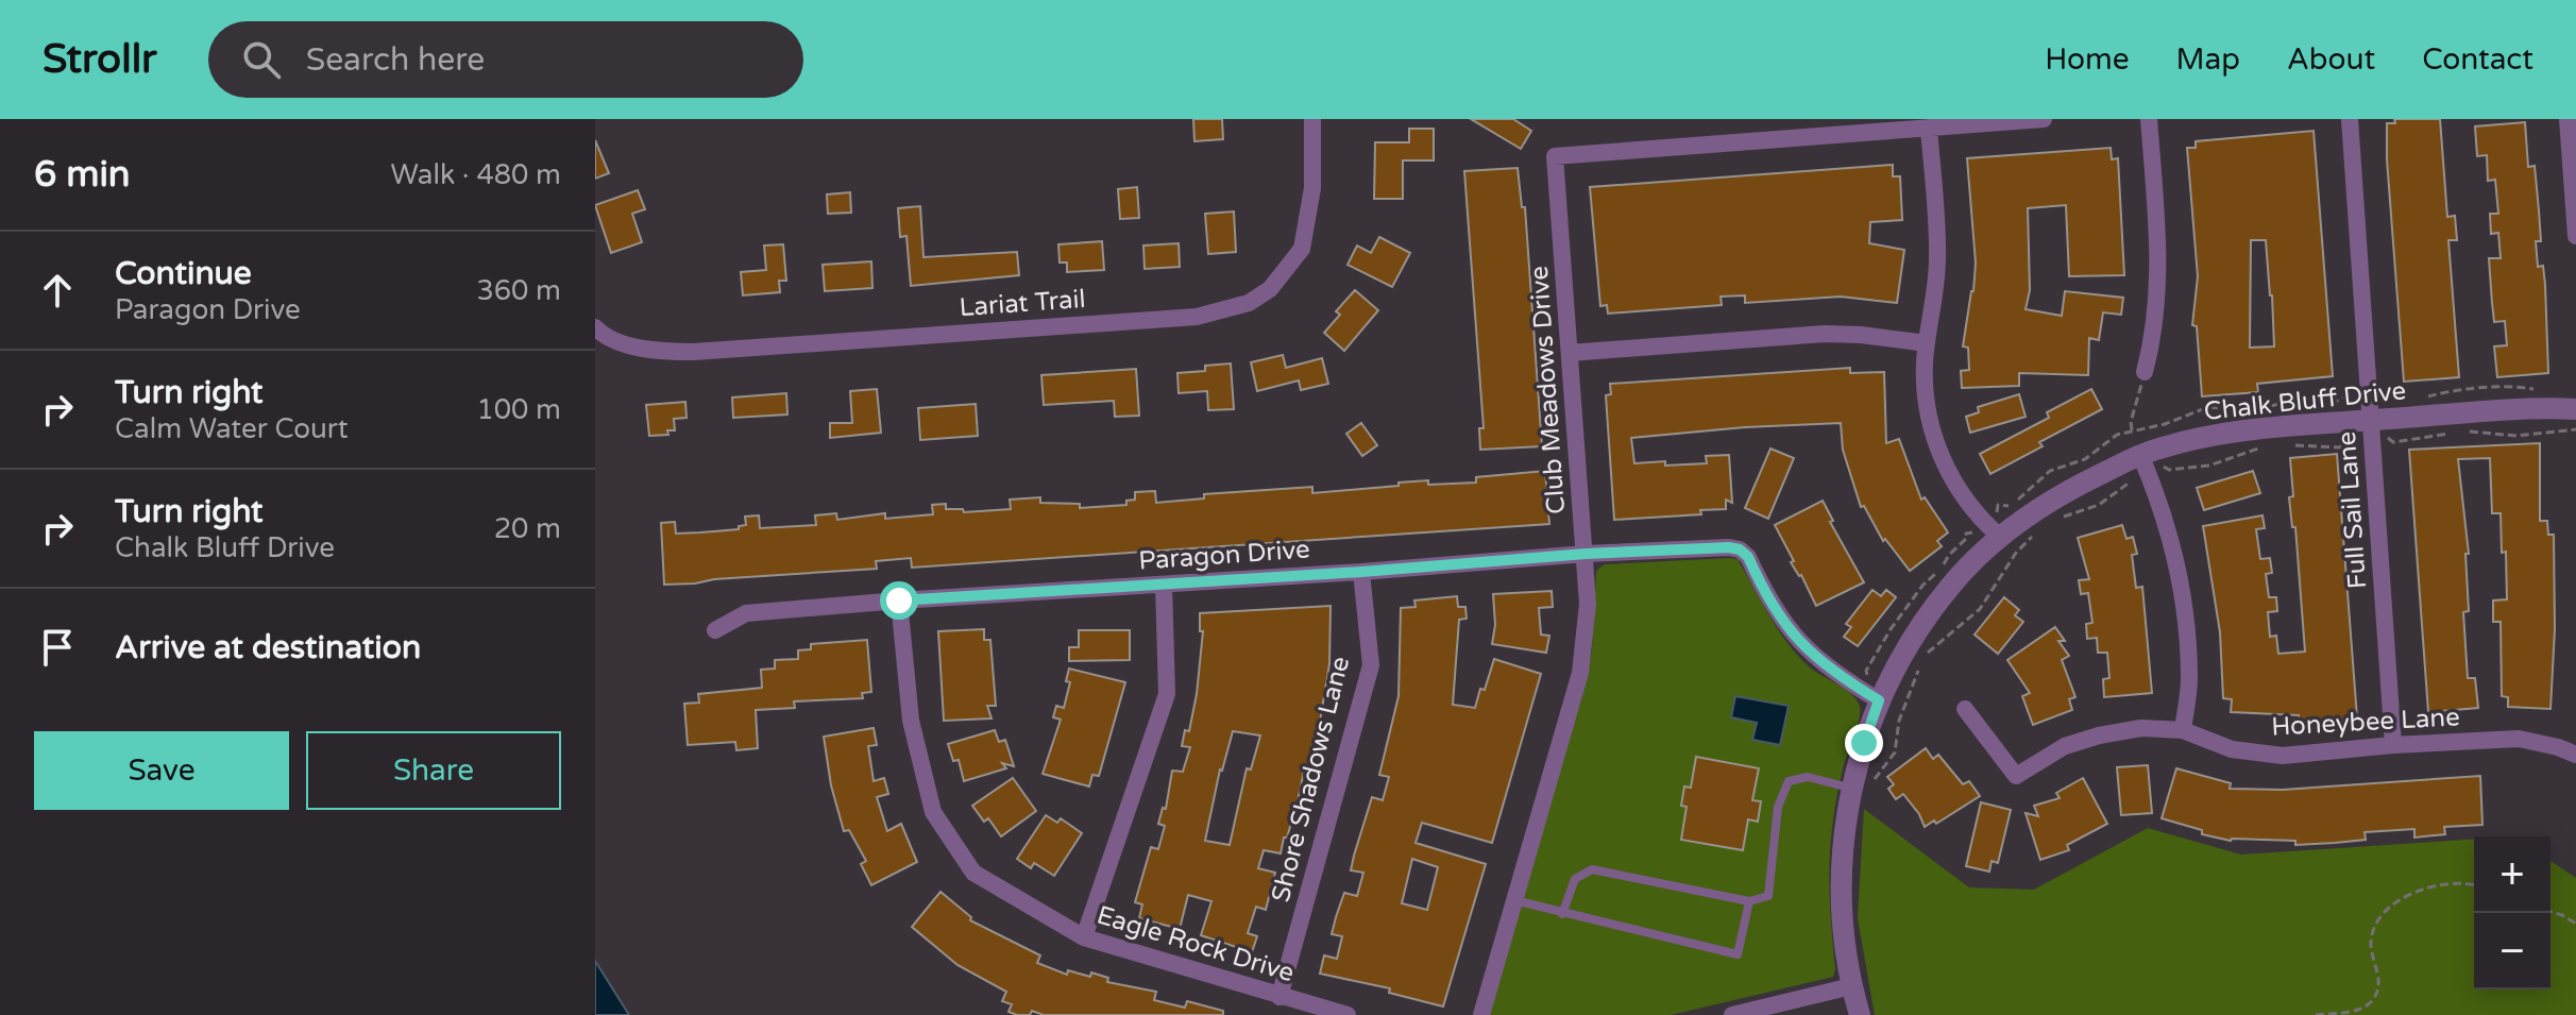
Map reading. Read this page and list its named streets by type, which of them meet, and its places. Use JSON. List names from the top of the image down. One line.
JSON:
{"streets":{"street":["Lariat Trail","Club Meadows Drive","Chalk Bluff Drive","Full Sail Lane","Paragon Drive","Honeybee Lane","Shore Shadows Lane","Eagle Rock Drive"]},"crossings":[["Club Meadows Drive","Paragon Drive"],["Chalk Bluff Drive","Full Sail Lane"],["Chalk Bluff Drive","Paragon Drive"],["Full Sail Lane","Honeybee Lane"],["Paragon Drive","Shore Shadows Lane"],["Paragon Drive","Eagle Rock Drive"],["Shore Shadows Lane","Eagle Rock Drive"]],"page":{"header":"Strollr","search":"Search here","nav":["Home","Map","About","Contact"],"heading":["6 min","Walk · 480 m"],"list":[["Continue","Paragon Drive","360 m"],["Turn right","Calm Water Court","100 m"],["Turn right","Chalk Bluff Drive","20 m"],"Arrive at destination"],"buttons":["Save","Share"],"map_buttons":["+","−"]}}
